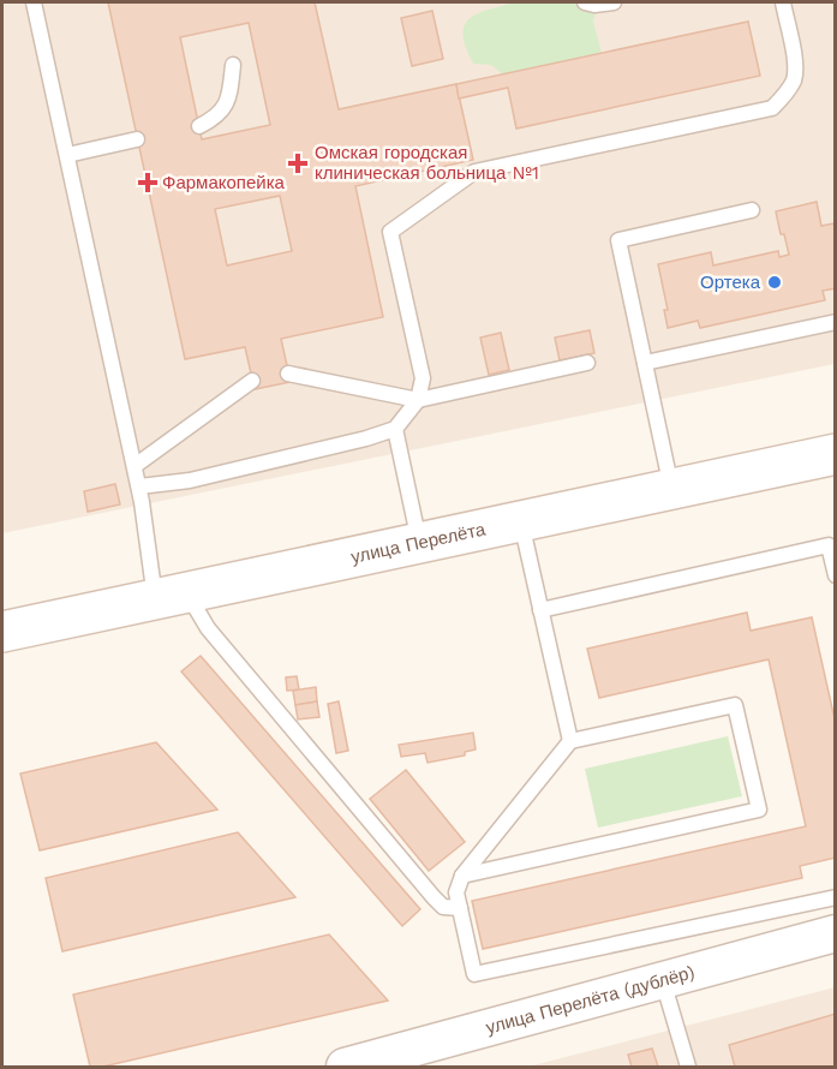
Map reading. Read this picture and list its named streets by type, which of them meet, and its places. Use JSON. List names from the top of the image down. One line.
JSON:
{"streets":{"main road":["улица Перелёта"],"street":["улица Перелёта (дублёр)"]},"places":{"health":["Омская городская клиническая больница №1","Фармакопейка"],"other":["Ортека"]}}
